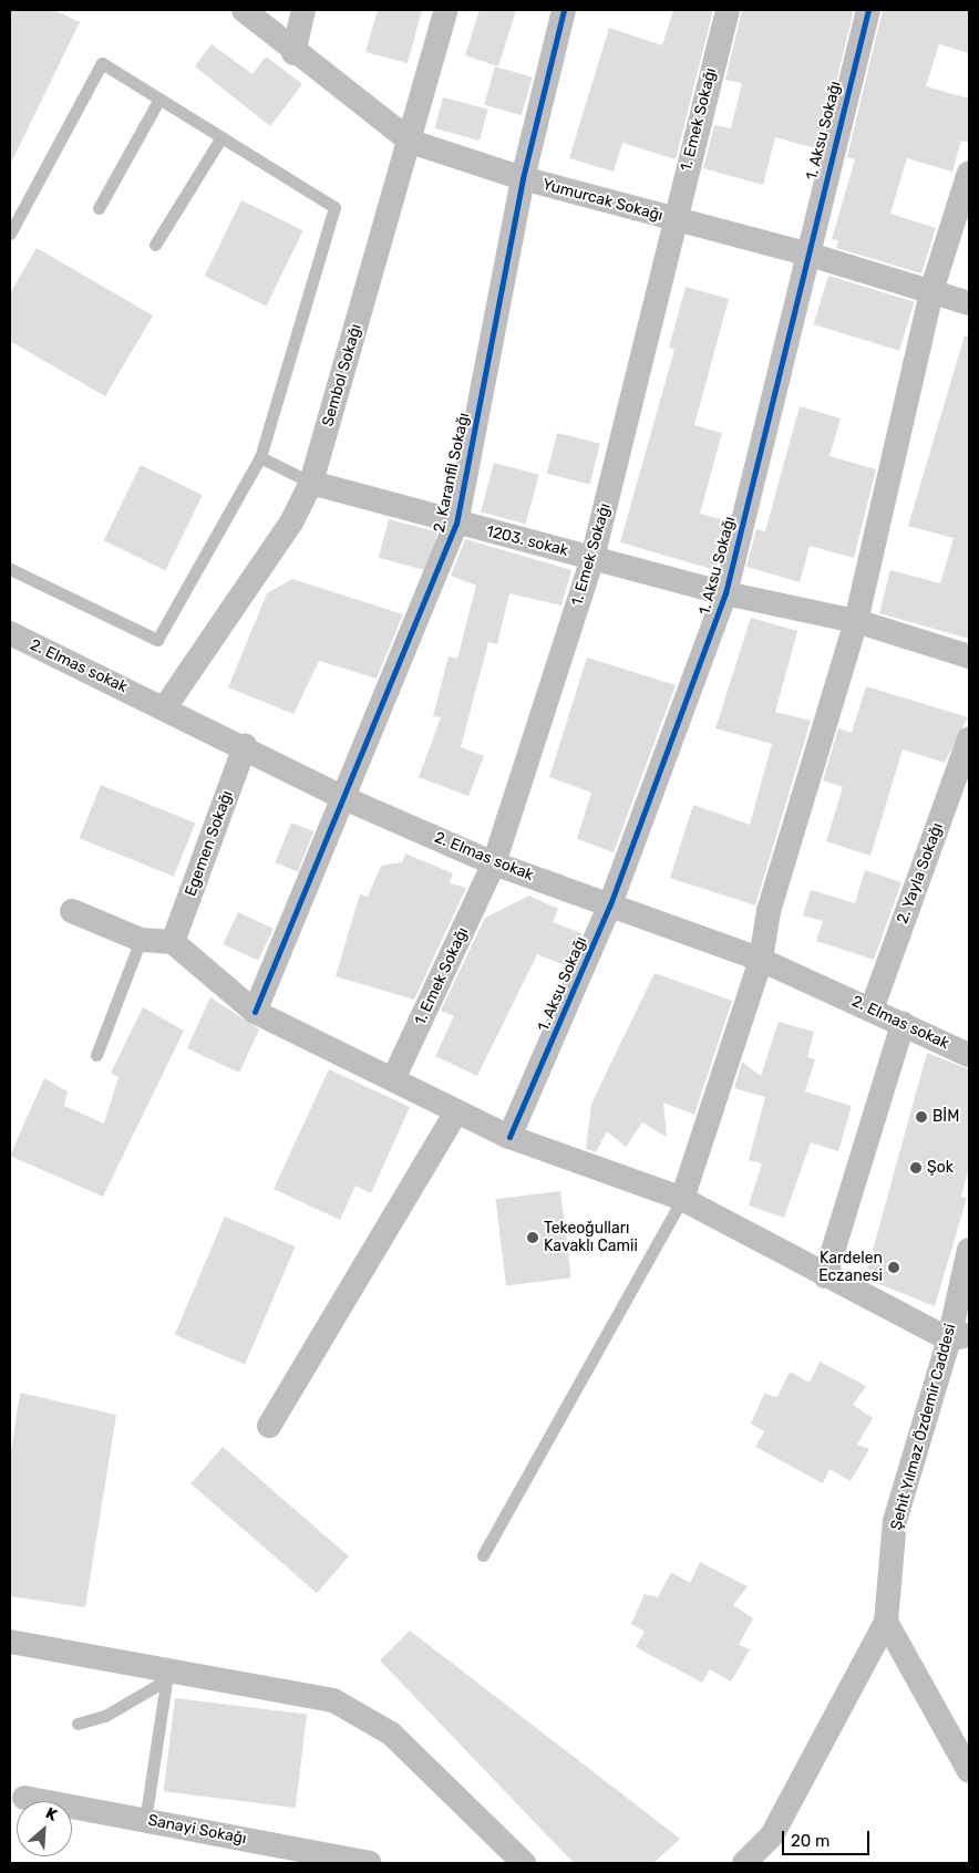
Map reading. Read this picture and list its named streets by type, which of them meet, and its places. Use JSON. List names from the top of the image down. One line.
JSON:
{"streets":{"street":["1. Emek Sokağı","1. Aksu Sokağı","Yumurcak Sokağı","Sembol Sokağı","2. Karanfil Sokağı","1203. sokak","2. Elmas sokak","Egemen Sokağı","2. Yayla Sokağı","Şehit Yılmaz Özdemir Caddesi","Sanayi Sokağı"]},"crossings":[["1. Emek Sokağı","Yumurcak Sokağı"],["1. Emek Sokağı","1203. sokak"],["1. Emek Sokağı","2. Elmas sokak"],["1. Aksu Sokağı","Yumurcak Sokağı"],["1. Aksu Sokağı","1203. sokak"],["1. Aksu Sokağı","2. Elmas sokak"],["Yumurcak Sokağı","Sembol Sokağı"],["Yumurcak Sokağı","2. Karanfil Sokağı"],["Sembol Sokağı","1203. sokak"],["Sembol Sokağı","2. Elmas sokak"],["2. Karanfil Sokağı","1203. sokak"],["2. Karanfil Sokağı","2. Elmas sokak"],["2. Elmas sokak","Egemen Sokağı"],["2. Elmas sokak","2. Yayla Sokağı"]],"places":["BİM","Şok","Tekeoğulları Kavaklı Camii","Kardelen Eczanesi"],"scale_bar":"20 m","north":"top right"}
